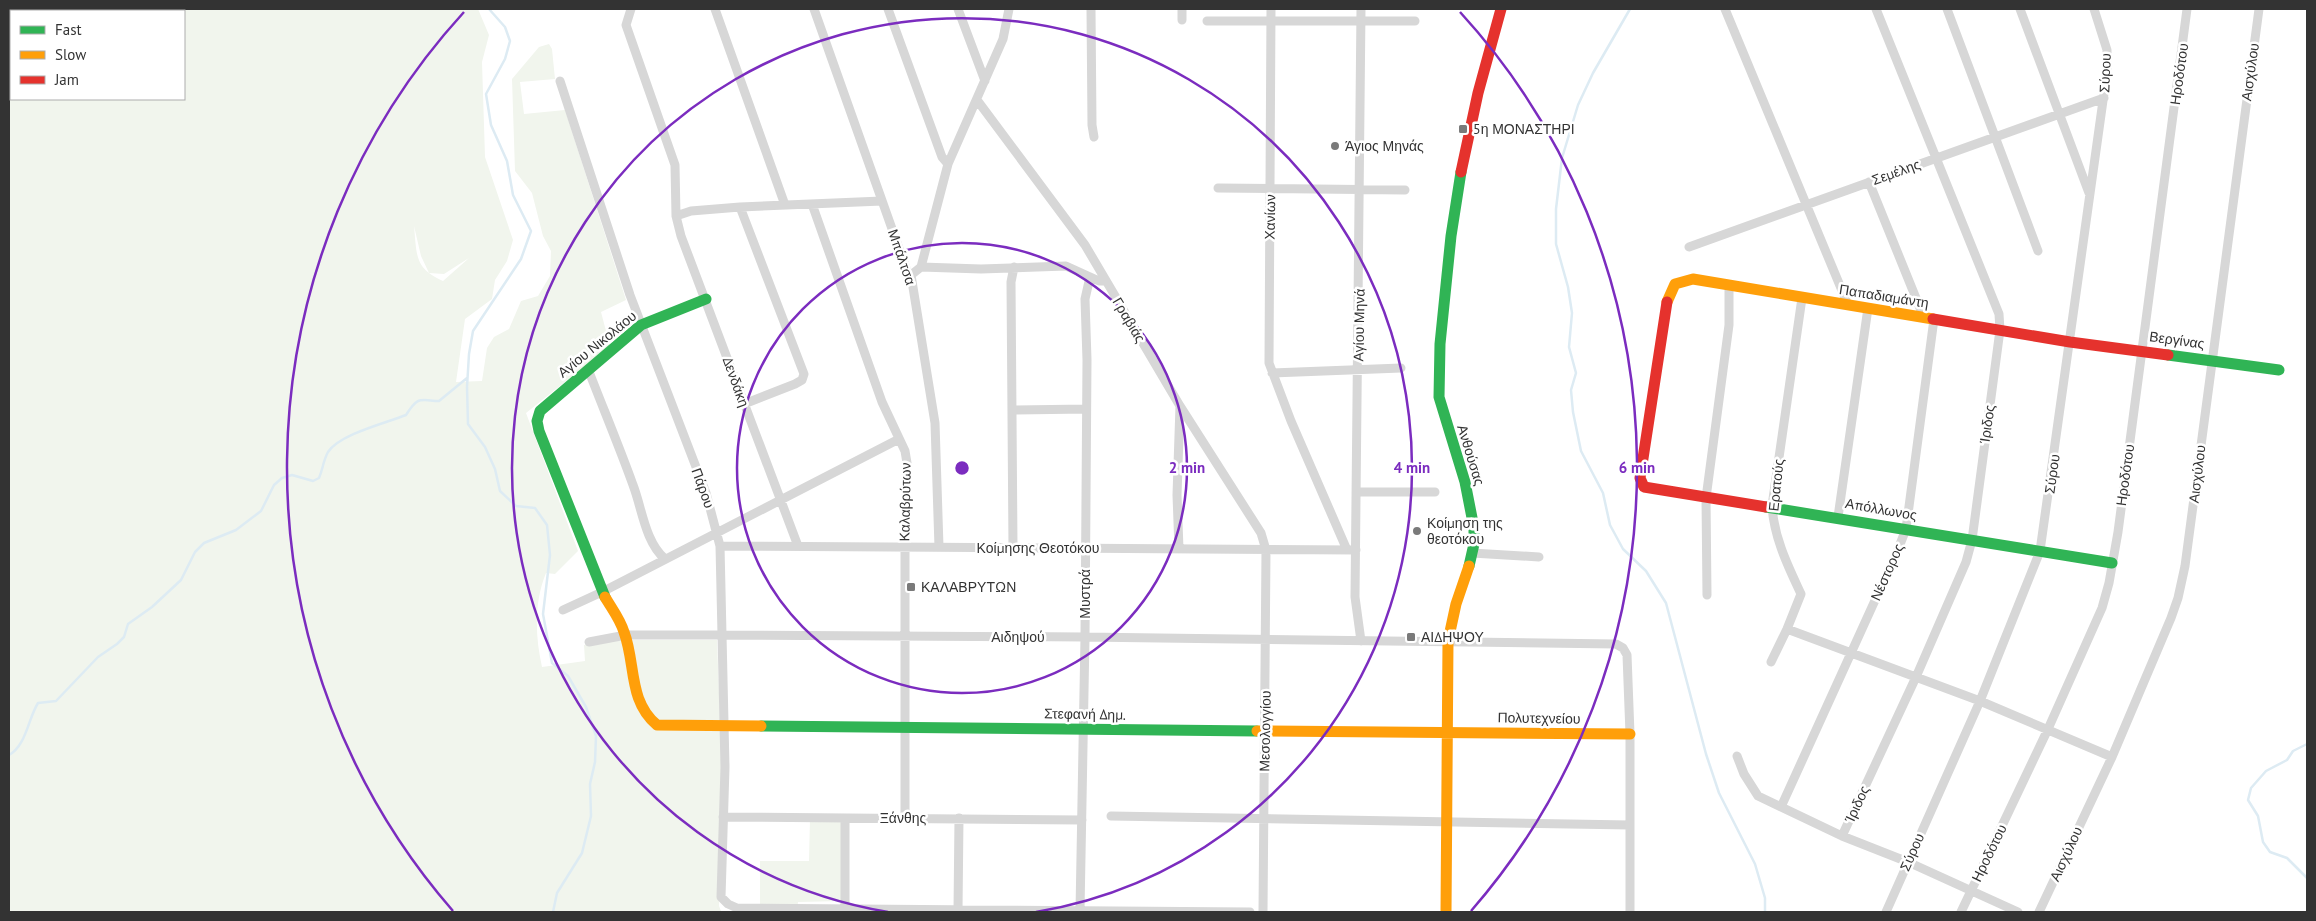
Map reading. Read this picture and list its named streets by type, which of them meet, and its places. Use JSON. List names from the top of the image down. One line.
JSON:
{"streets":{"street":["Αισχύλου","Σύρου","Ηροδότου","Σεμέλης","Χανίων","Μπάλτσα","Παπαδιαμάντη","Γραβιάς","Αγίου Μηνά","Βεργίνας","Αγίου Νικολάου","Δενδάκη","Ίριδος","Ανθούσας","Ερατούς","Πάρου","Καλαβρύτων","Απόλλωνος","Κοίμησης Θεοτόκου","Νέστορος","Μυστρά","Αιδηψού","Στεφανή Δημ.","Πολυτεχνείου","Μεσολογγίου","Ξάνθης"]},"crossings":[["Αισχύλου","Βεργίνας"],["Σύρου","Σεμέλης"],["Σύρου","Παπαδιαμάντη"],["Σύρου","Βεργίνας"],["Σύρου","Απόλλωνος"],["Ηροδότου","Βεργίνας"],["Ηροδότου","Απόλλωνος"],["Σεμέλης","Ίριδος"],["Χανίων","Αγίου Μηνά"],["Χανίων","Κοίμησης Θεοτόκου"],["Μπάλτσα","Κοίμησης Θεοτόκου"],["Παπαδιαμάντη","Βεργίνας"],["Παπαδιαμάντη","Ίριδος"],["Παπαδιαμάντη","Ερατούς"],["Παπαδιαμάντη","Απόλλωνος"],["Παπαδιαμάντη","Νέστορος"],["Γραβιάς","Κοίμησης Θεοτόκου"],["Γραβιάς","Μεσολογγίου"],["Αγίου Μηνά","Κοίμησης Θεοτόκου"],["Αγίου Μηνά","Αιδηψού"],["Αγίου Νικολάου","Δενδάκη"],["Αγίου Νικολάου","Πάρου"],["Δενδάκη","Κοίμησης Θεοτόκου"],["Ίριδος","Απόλλωνος"],["Ανθούσας","Αιδηψού"],["Ανθούσας","Στεφανή Δημ."],["Ανθούσας","Πολυτεχνείου"],["Ερατούς","Απόλλωνος"],["Πάρου","Κοίμησης Θεοτόκου"],["Πάρου","Αιδηψού"],["Πάρου","Στεφανή Δημ."],["Πάρου","Ξάνθης"],["Καλαβρύτων","Κοίμησης Θεοτόκου"],["Καλαβρύτων","Αιδηψού"],["Καλαβρύτων","Στεφανή Δημ."],["Καλαβρύτων","Ξάνθης"],["Απόλλωνος","Νέστορος"],["Κοίμησης Θεοτόκου","Μυστρά"],["Κοίμησης Θεοτόκου","Μεσολογγίου"],["Μυστρά","Αιδηψού"],["Μυστρά","Στεφανή Δημ."],["Μυστρά","Ξάνθης"],["Αιδηψού","Στεφανή Δημ."],["Αιδηψού","Πολυτεχνείου"],["Αιδηψού","Μεσολογγίου"],["Στεφανή Δημ.","Πολυτεχνείου"],["Στεφανή Δημ.","Μεσολογγίου"]],"places":{"transit":["5η ΜΟΝΑΣΤΗΡΙ","ΚΑΛΑΒΡΥΤΩΝ","ΑΙΔΗΨΟΥ"],"other":["Άγιος Μηνάς","Κοίμηση της θεοτόκου"]},"legend":["Fast","Slow","Jam"],"rings":["2 min","4 min","6 min"]}
